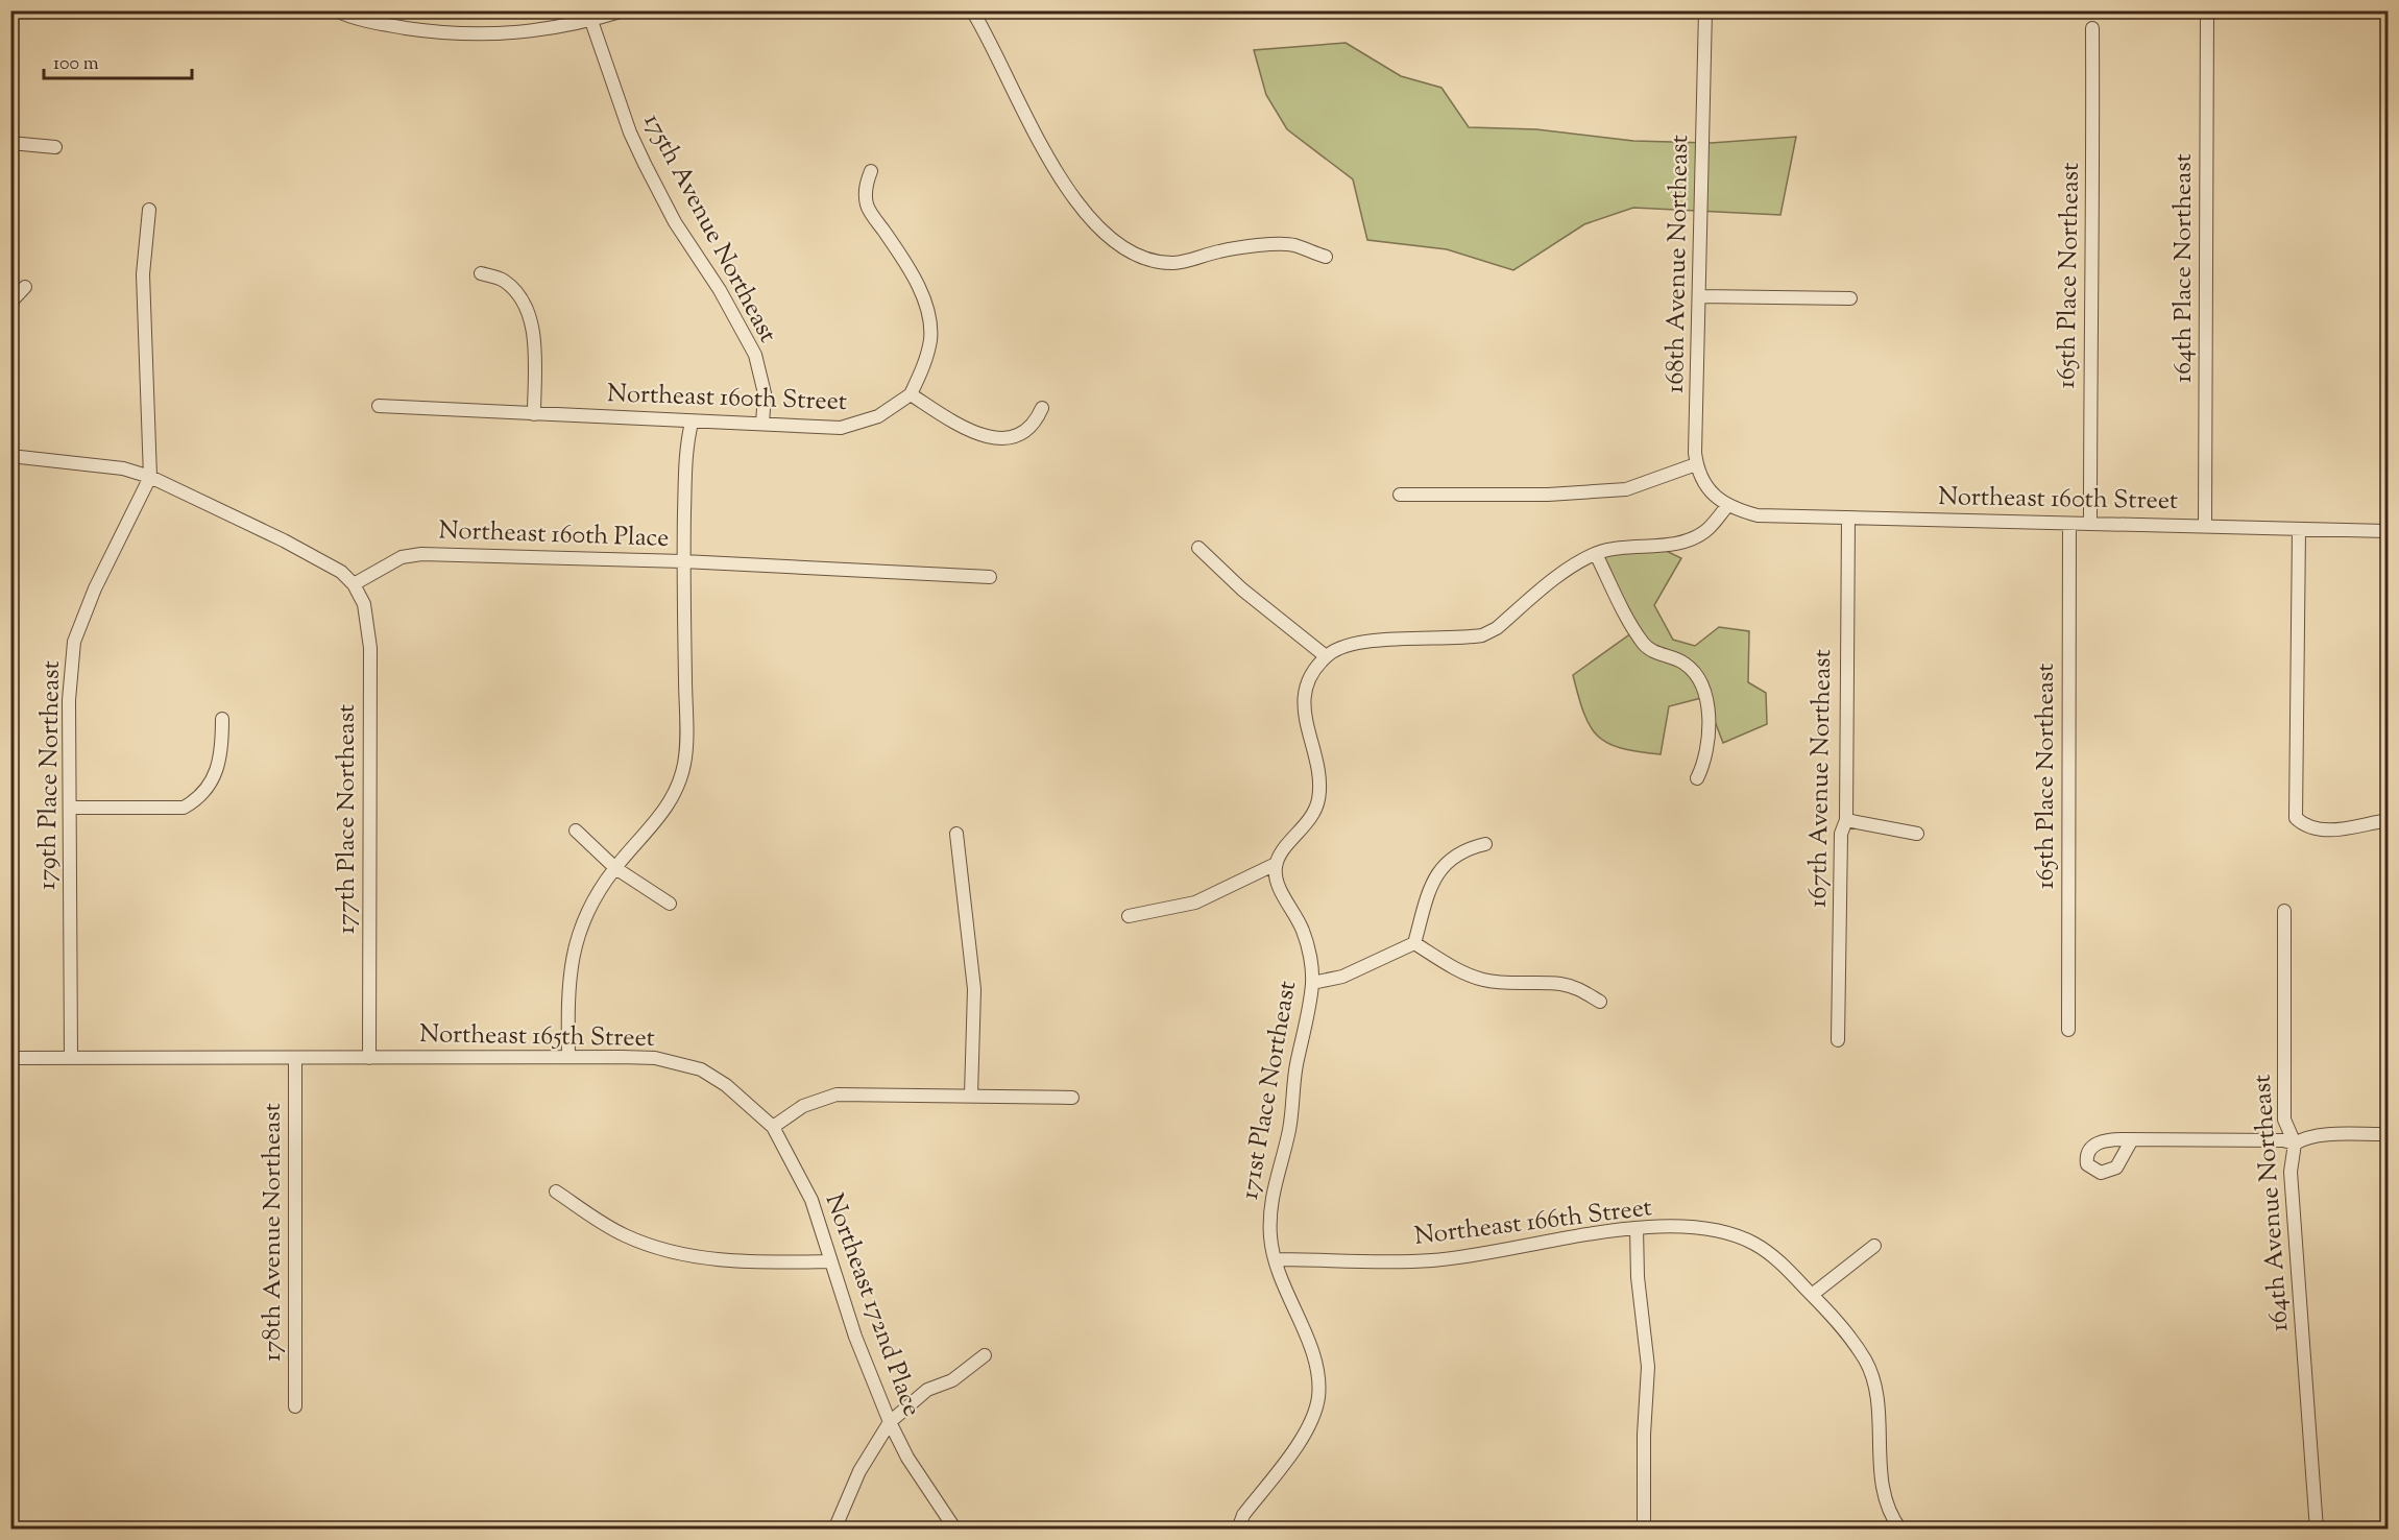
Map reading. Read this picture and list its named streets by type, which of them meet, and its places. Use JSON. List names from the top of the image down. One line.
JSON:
{"streets":{"street":["175th Avenue Northeast","168th Avenue Northeast","164th Place Northeast","165th Place Northeast","Northeast 160th Street","Northeast 160th Place","179th Place Northeast","167th Avenue Northeast","177th Place Northeast","Northeast 165th Street","171st Place Northeast","164th Avenue Northeast","Northeast 166th Street","178th Avenue Northeast","Northeast 172nd Place"]},"crossings":[["175th Avenue Northeast","Northeast 160th Street"],["168th Avenue Northeast","Northeast 160th Street"],["164th Place Northeast","Northeast 160th Street"],["165th Place Northeast","Northeast 160th Street"],["Northeast 160th Street","167th Avenue Northeast"],["Northeast 160th Place","177th Place Northeast"],["179th Place Northeast","Northeast 165th Street"],["177th Place Northeast","Northeast 165th Street"],["Northeast 165th Street","178th Avenue Northeast"],["Northeast 165th Street","Northeast 172nd Place"],["171st Place Northeast","Northeast 166th Street"]],"scale_bar":"100 m"}
